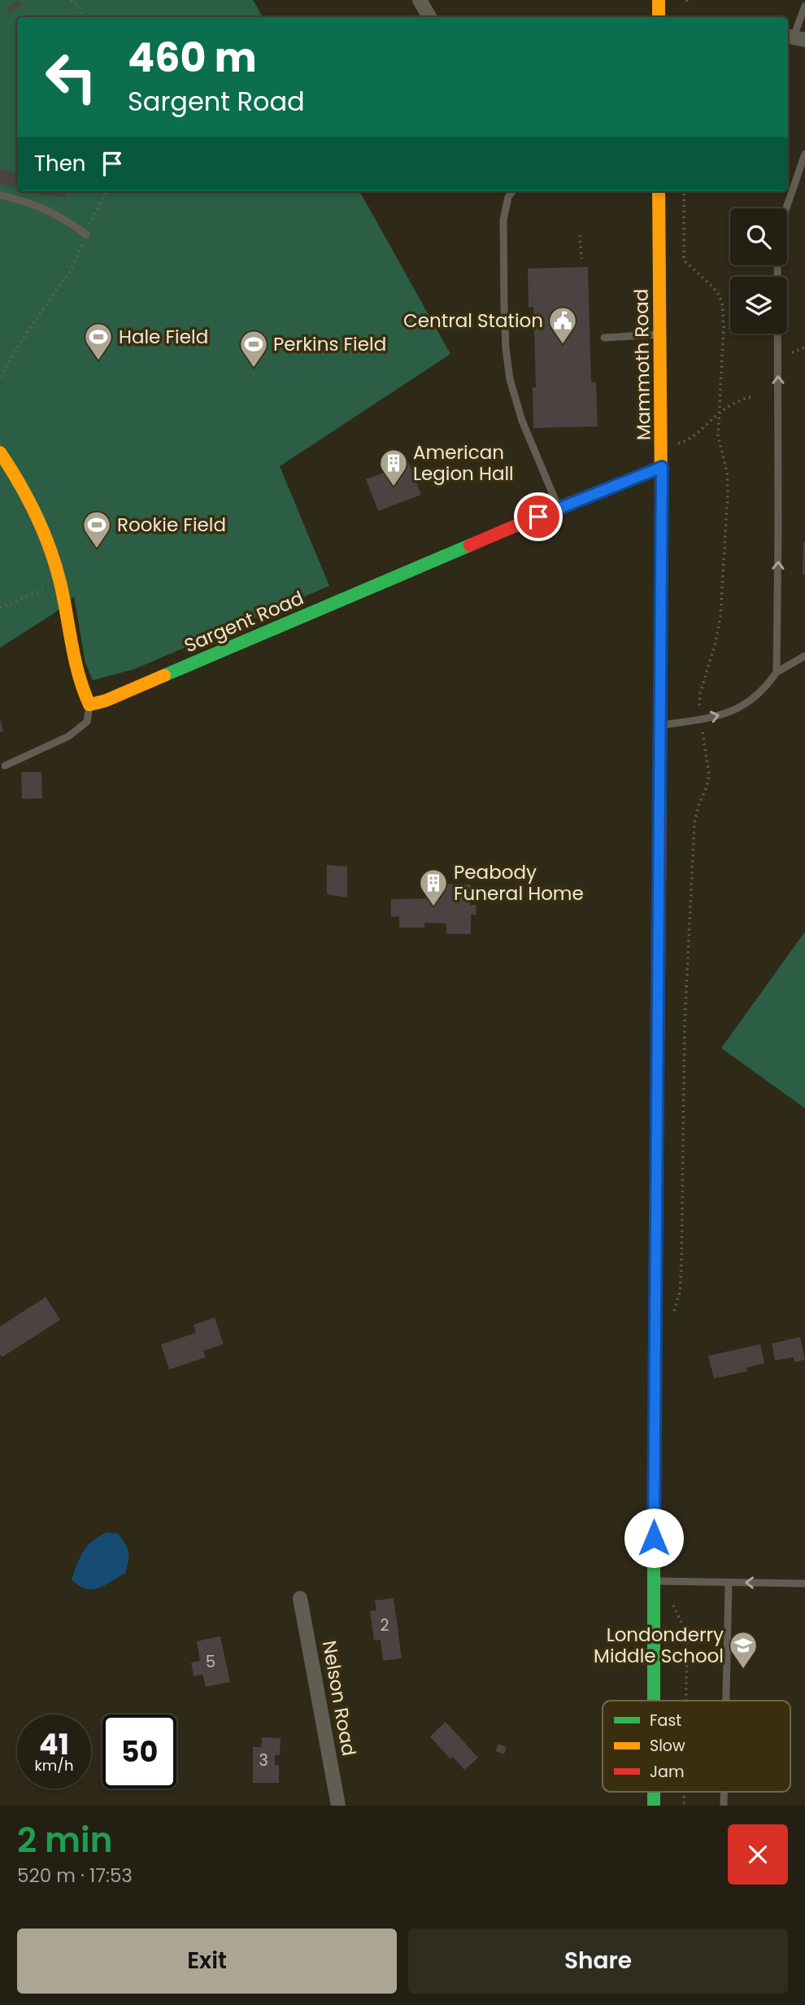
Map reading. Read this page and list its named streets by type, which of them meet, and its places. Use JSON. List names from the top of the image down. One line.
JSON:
{"streets":{"main road":["Mammoth Road","Sargent Road"],"street":["Nelson Road"]},"crossings":[["Mammoth Road","Sargent Road"]],"places":{"public building":["Central Station"],"sports":["Hale Field","Perkins Field","Rookie Field"],"building":["American Legion Hall","Peabody Funeral Home"],"school or university":["Londonderry Middle School"]},"house_numbers":["2","5","3"],"legend":["Fast","Slow","Jam"],"page":{"turn":["460 m","Sargent Road"],"then":"Then","speed":"41 km/h","limit":"50","heading":["2 min","520 m · 17:53"],"buttons":["Exit","Share"]}}
